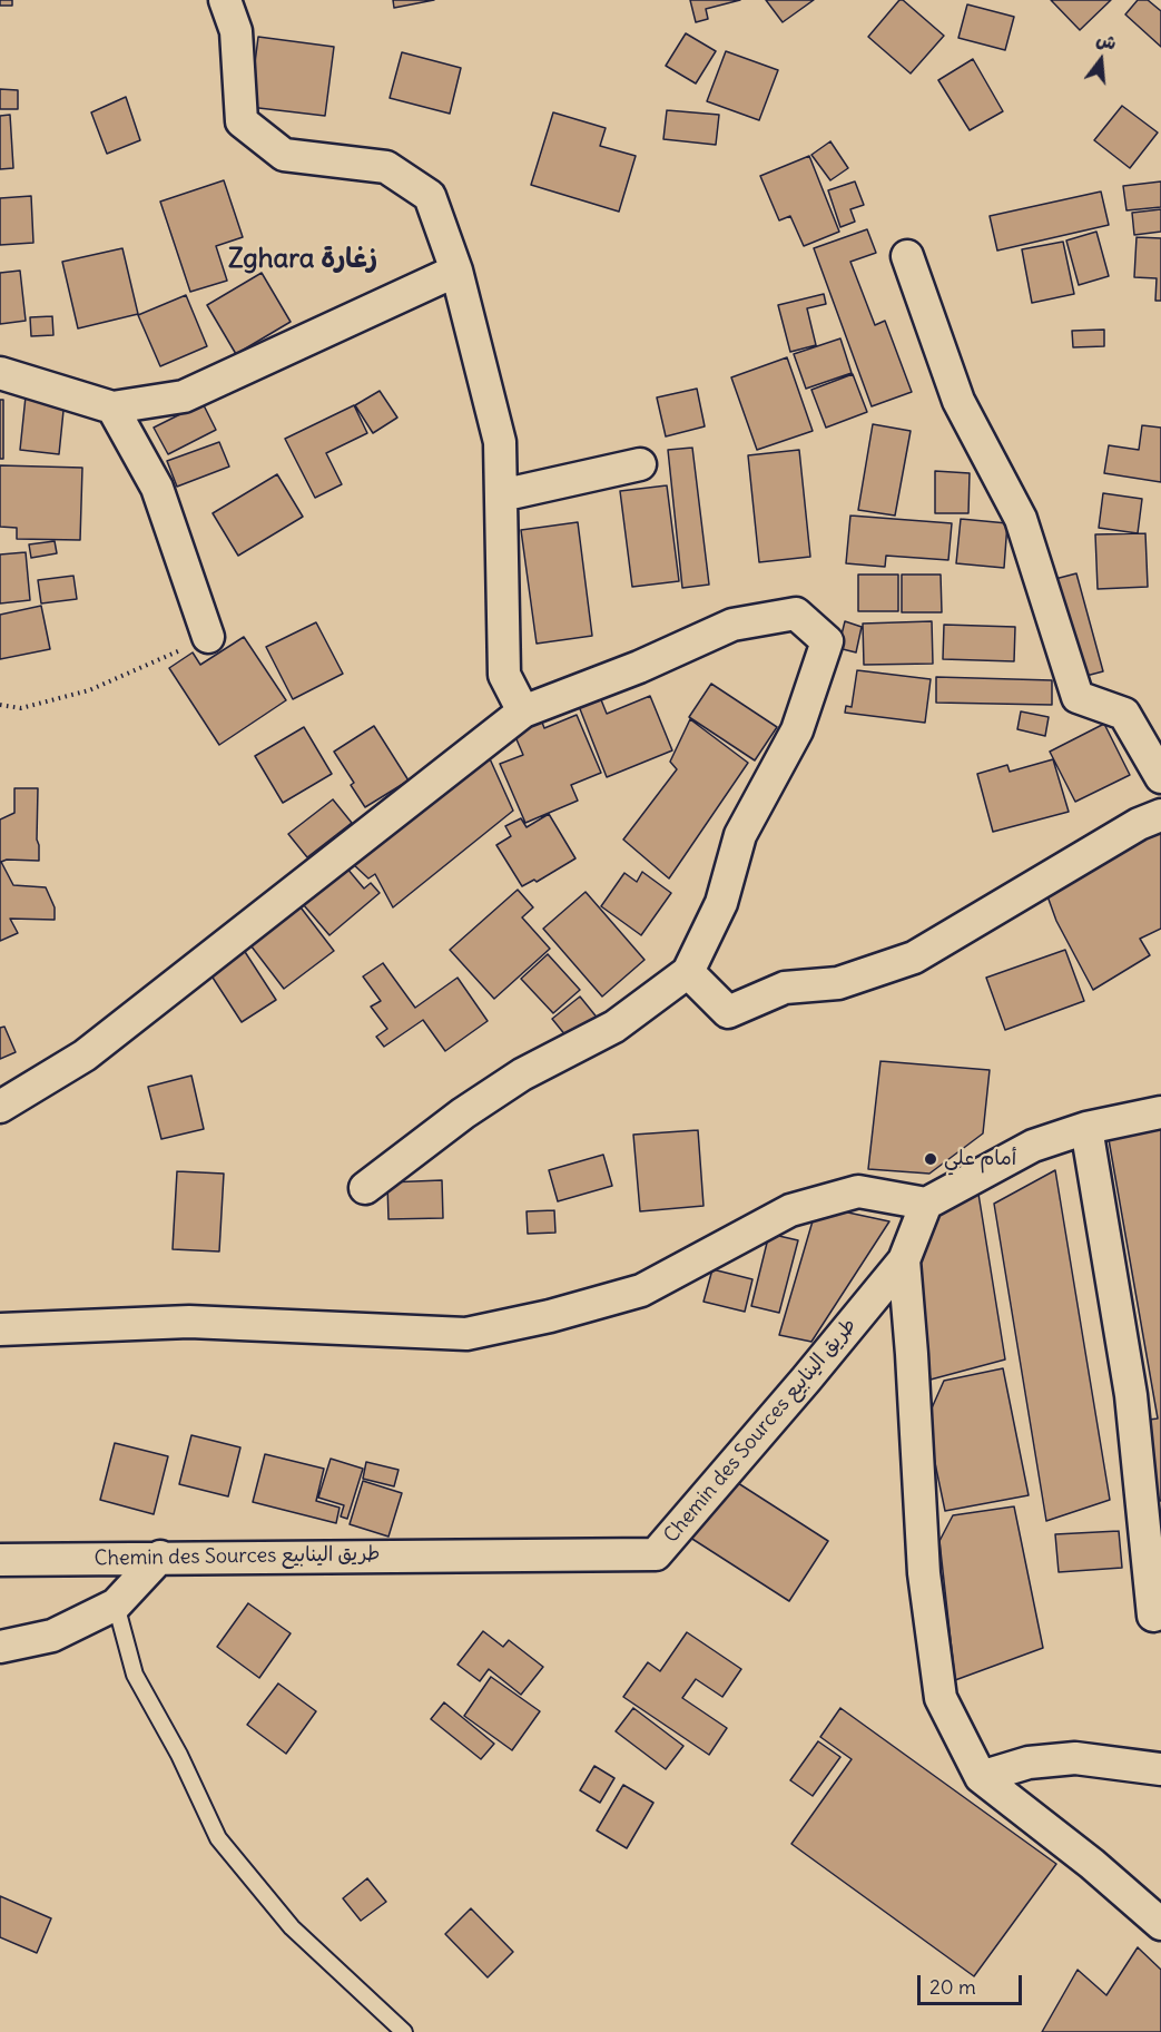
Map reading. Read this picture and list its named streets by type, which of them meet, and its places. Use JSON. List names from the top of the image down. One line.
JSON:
{"streets":{"street":["Chemin des Sources طريق الينابيع"]},"districts":["Zghara زغارة"],"places":["أمام علي"],"scale_bar":"20 m","north":"top"}
